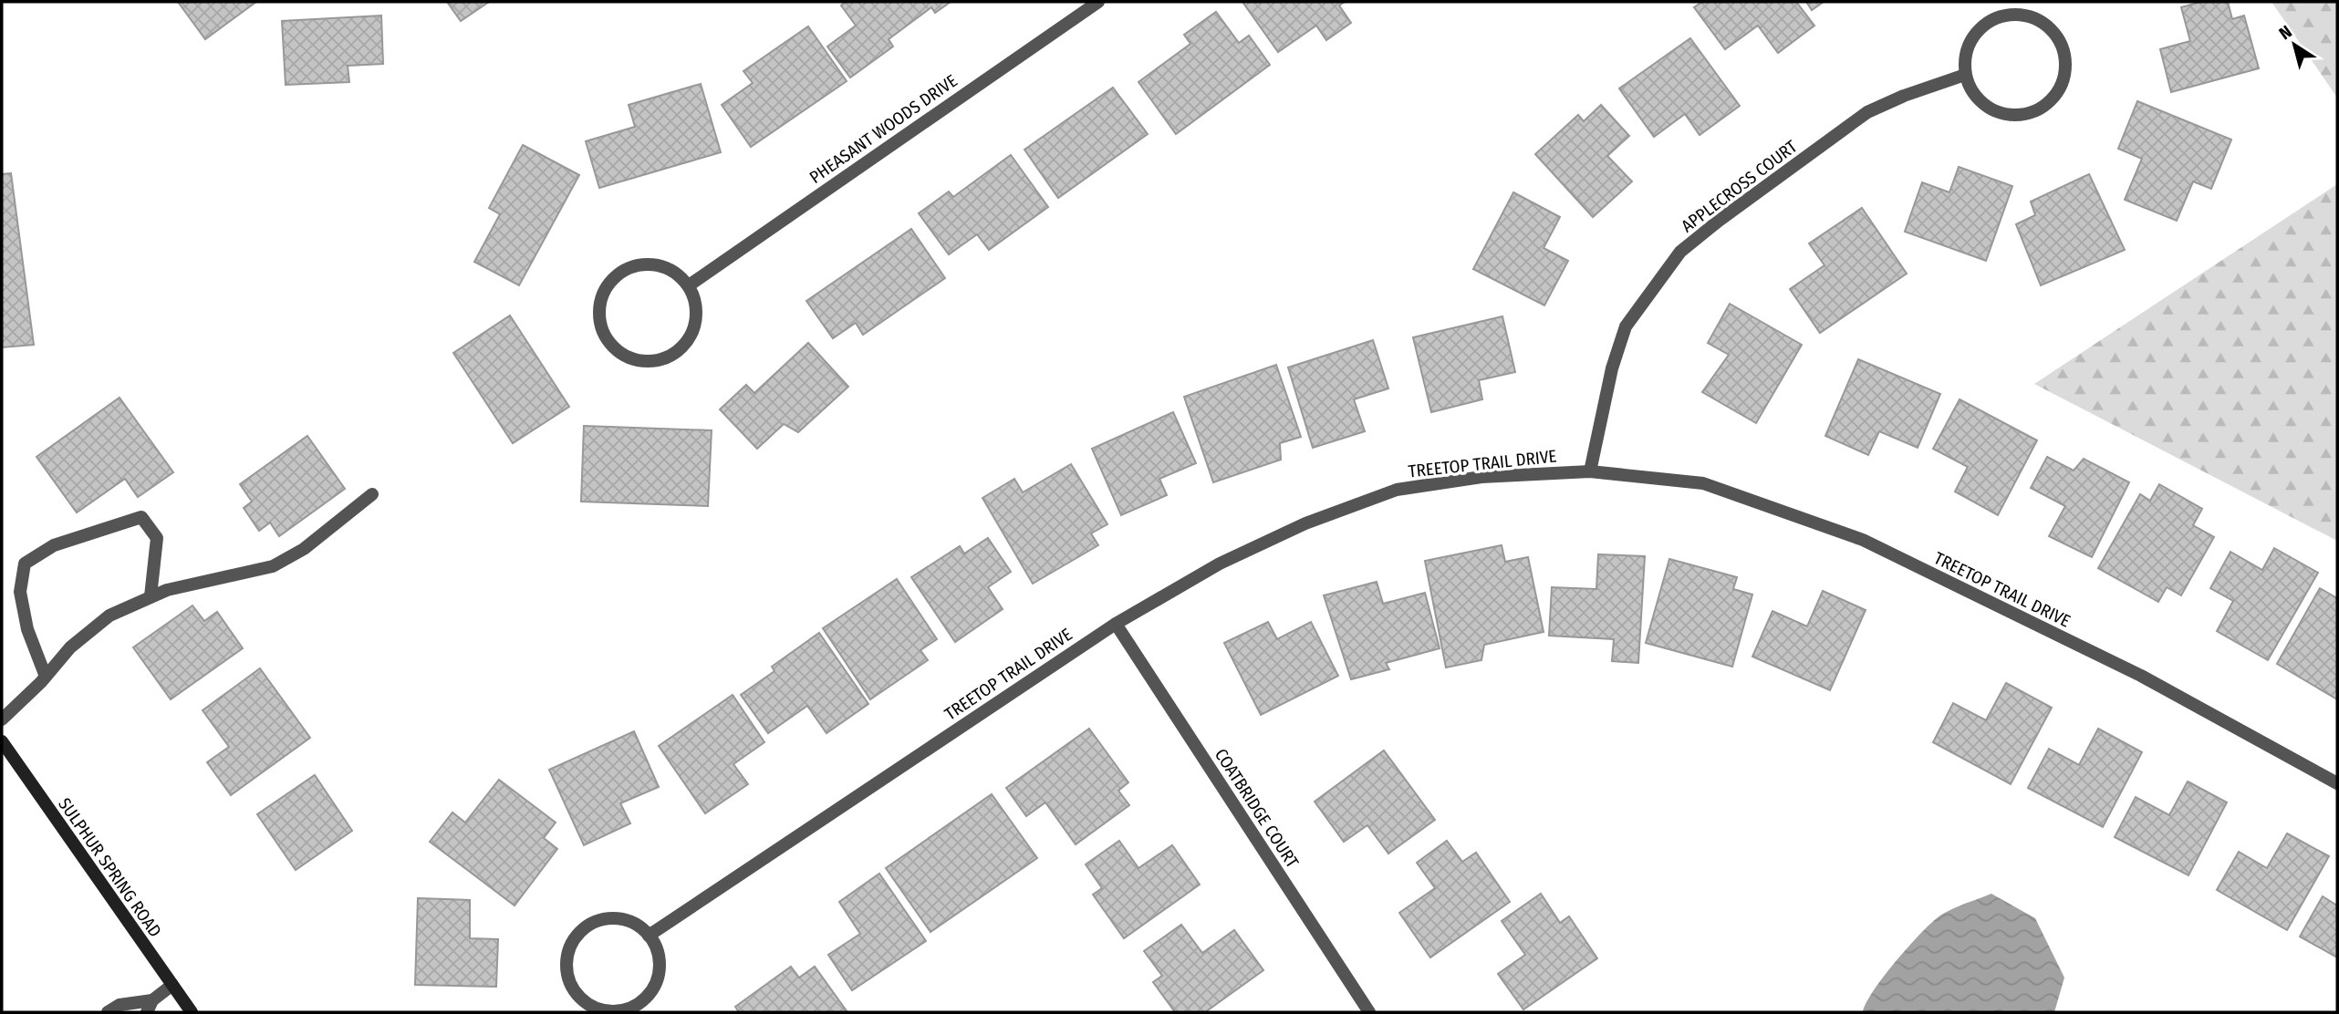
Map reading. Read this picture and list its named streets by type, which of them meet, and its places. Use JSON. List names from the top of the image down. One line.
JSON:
{"streets":{"main road":["SULPHUR SPRING ROAD"],"street":["PHEASANT WOODS DRIVE","APPLECROSS COURT","TREETOP TRAIL DRIVE","COATBRIDGE COURT"]},"crossings":[["APPLECROSS COURT","TREETOP TRAIL DRIVE"],["TREETOP TRAIL DRIVE","COATBRIDGE COURT"]],"north":"top left"}
